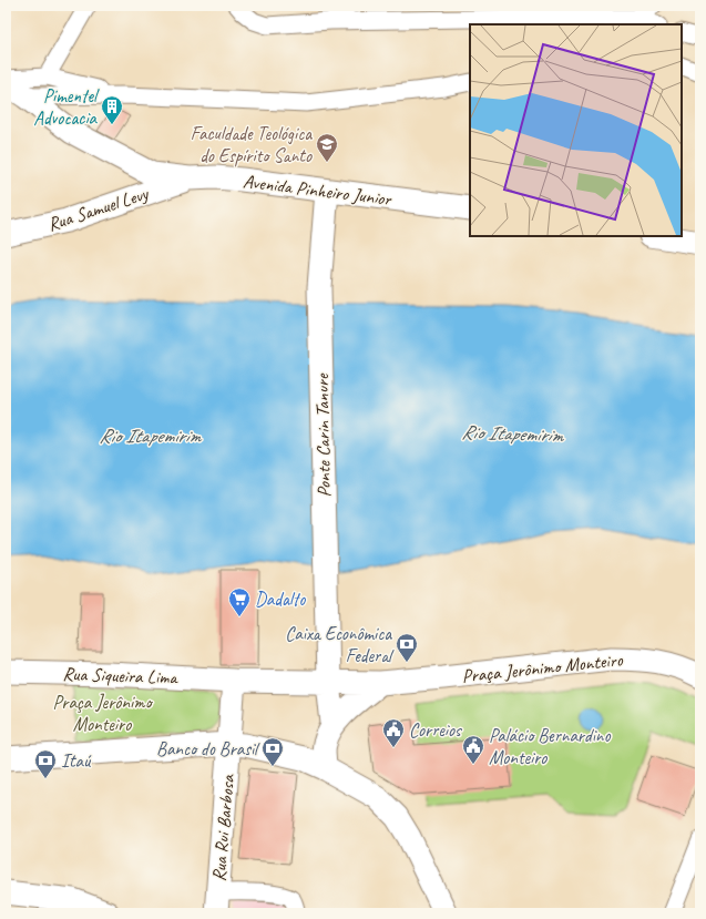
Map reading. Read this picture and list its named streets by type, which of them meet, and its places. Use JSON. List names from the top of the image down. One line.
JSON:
{"streets":{"main road":["Avenida Pinheiro Junior","Rua Samuel Levy","Ponte Carin Tanure","Praça Jerônimo Monteiro","Rua Siqueira Lima","Rua Rui Barbosa"]},"crossings":[["Avenida Pinheiro Junior","Rua Samuel Levy"],["Avenida Pinheiro Junior","Ponte Carin Tanure"],["Ponte Carin Tanure","Praça Jerônimo Monteiro"],["Praça Jerônimo Monteiro","Rua Siqueira Lima"]],"water":["Rio Itapemirim"],"parks":["Praça Jerônimo Monteiro"],"places":{"building":["Pimentel Advocacia"],"school or university":["Faculdade Teológica do Espírito Santo"],"supermarket":["Dadalto"],"bank":["Caixa Econômica Federal","Banco do Brasil","Itaú"],"public building":["Correios","Palácio Bernardino Monteiro"]}}
